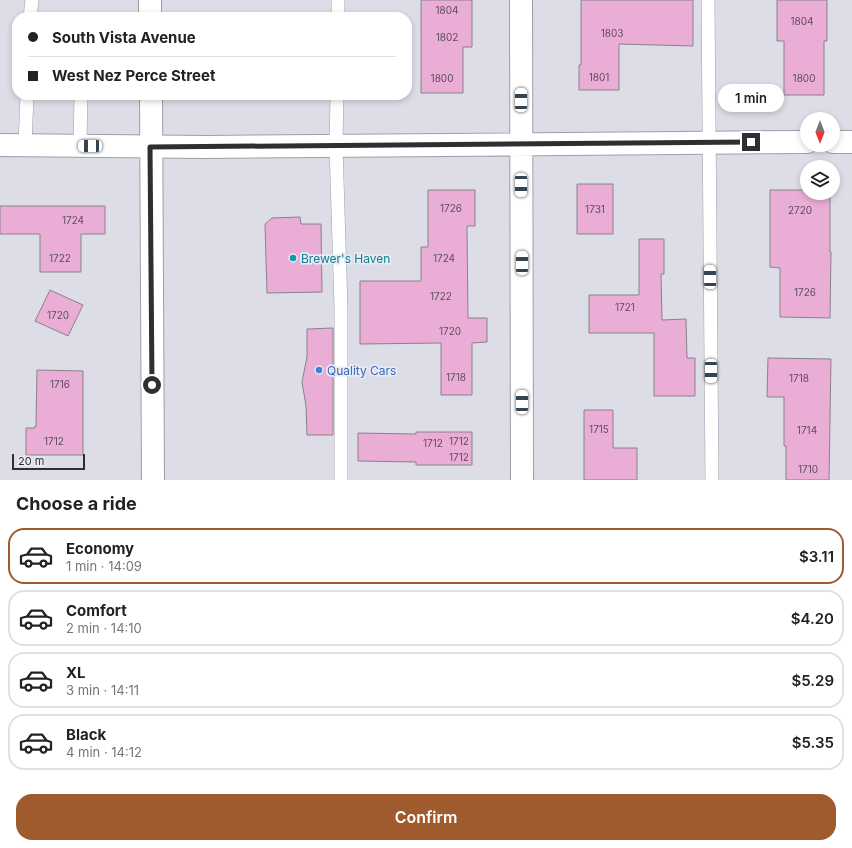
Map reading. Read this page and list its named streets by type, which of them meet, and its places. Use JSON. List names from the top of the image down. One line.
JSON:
{"places":["Brewer's Haven","Quality Cars"],"house_numbers":["1804","1804","1803","1802","1801","1800","1800","1726","1731","2720","1724","1722","1724","1726","1722","1721","1720","1720","1718","1718","1716","1715","1714","1712","1712","1712","1712","1710"],"scale_bar":"20 m","north":"bottom","page":{"banner":["South Vista Avenue","West Nez Perce Street"],"bubble":"1 min","scale":"20 m","heading":"Choose a ride","list":[{"name":"Economy","note":"1 min · 14:09","value":"$3.11"},{"name":"Comfort","note":"2 min · 14:10","value":"$4.20"},{"name":"XL","note":"3 min · 14:11","value":"$5.29"},{"name":"Black","note":"4 min · 14:12","value":"$5.35"}],"buttons":"Confirm"}}
